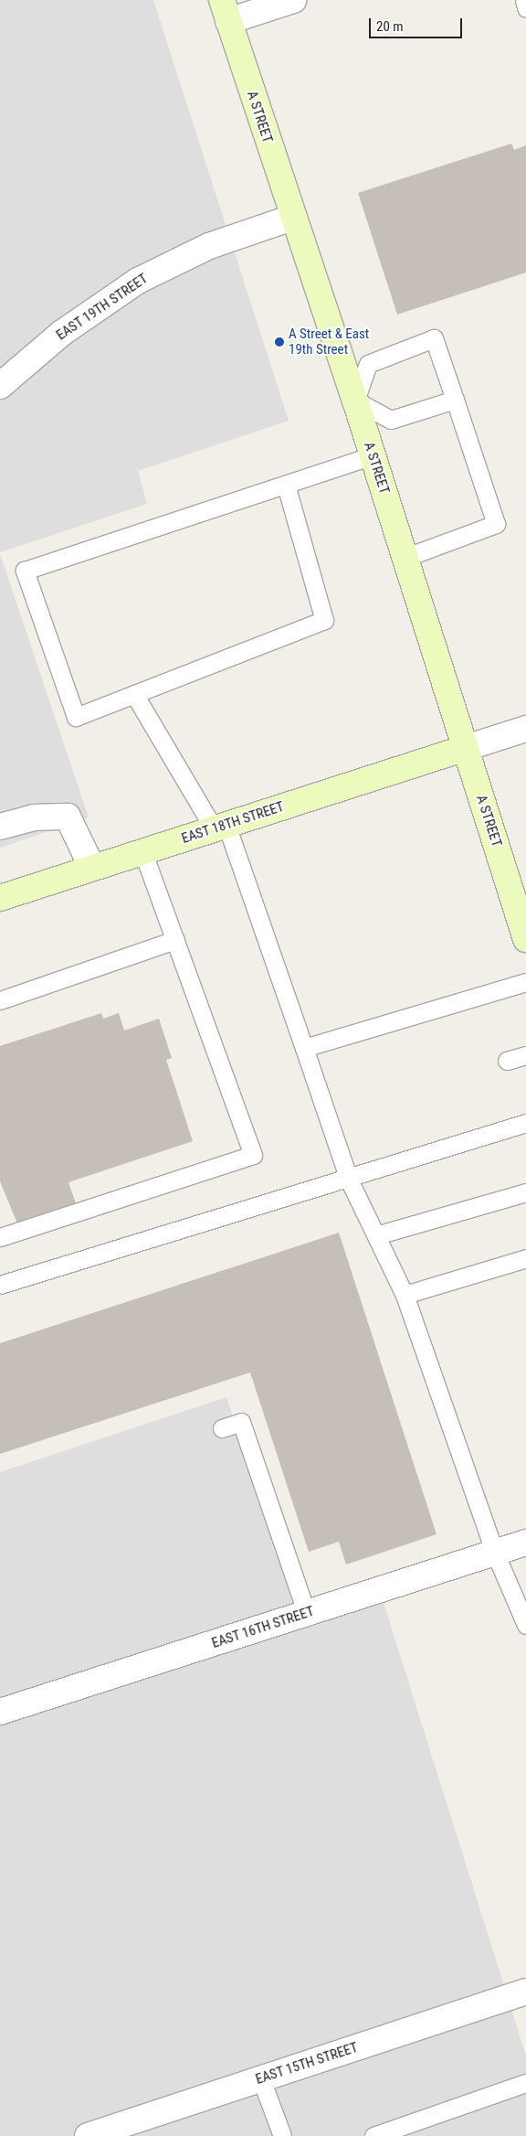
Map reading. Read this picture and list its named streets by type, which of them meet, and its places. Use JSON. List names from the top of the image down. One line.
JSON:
{"streets":{"main road":["A STREET","EAST 18TH STREET"],"street":["EAST 19TH STREET","EAST 16TH STREET","EAST 15TH STREET"]},"crossings":[["A STREET","EAST 19TH STREET"],["A STREET","EAST 18TH STREET"]],"places":["A Street & East 19th Street"],"scale_bar":"20 m"}
